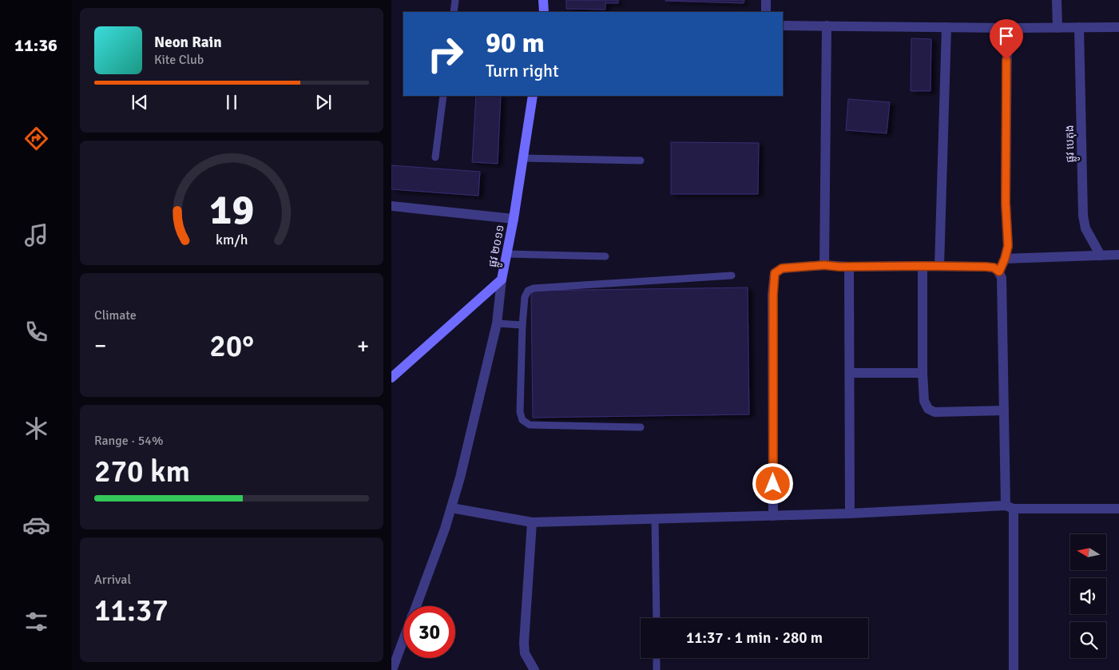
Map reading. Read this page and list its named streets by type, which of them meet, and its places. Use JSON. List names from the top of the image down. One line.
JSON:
{"streets":{"main road":["ផ្លូវ ២០១១"],"street":["ផ្លូវ បេតុង"]},"north":"left","page":{"tabs":"11:36","turn":["90 m","Turn right"],"song":["Neon Rain","Kite Club"],"tile":["Climate",["Range · 54%","270 km"],["Arrival","11:37"]],"heat":["−","20°","+"],"limit":"30","trip":"11:37 · 1 min · 280 m","gauge":["19","km/h"]}}
